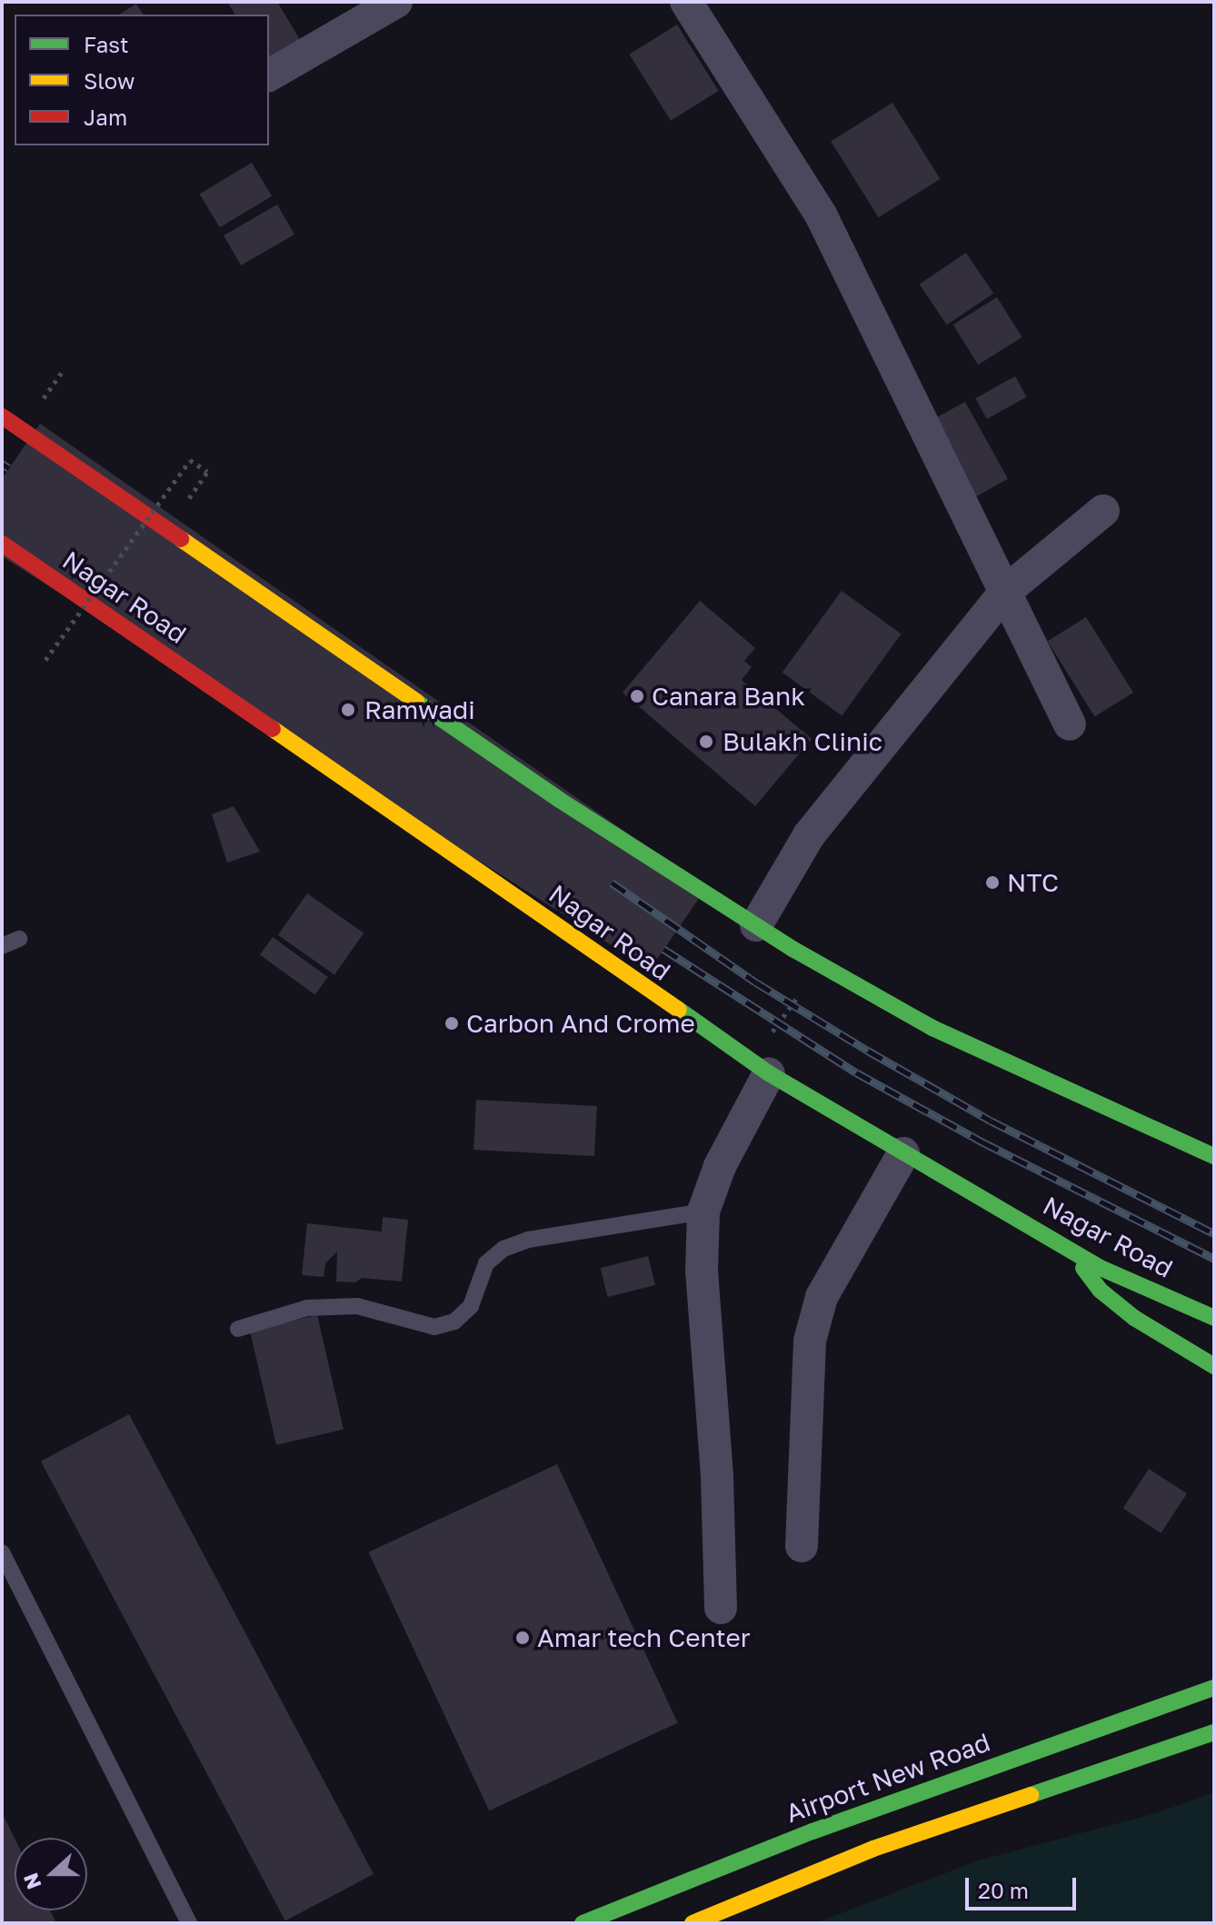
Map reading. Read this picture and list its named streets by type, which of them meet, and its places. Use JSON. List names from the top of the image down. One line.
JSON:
{"streets":{"main road":["Nagar Road","Airport New Road"]},"places":["Canara Bank","Ramwadi","Bulakh Clinic","NTC","Carbon And Crome","Amar tech Center"],"legend":["Fast","Slow","Jam"],"scale_bar":"20 m","north":"left"}
